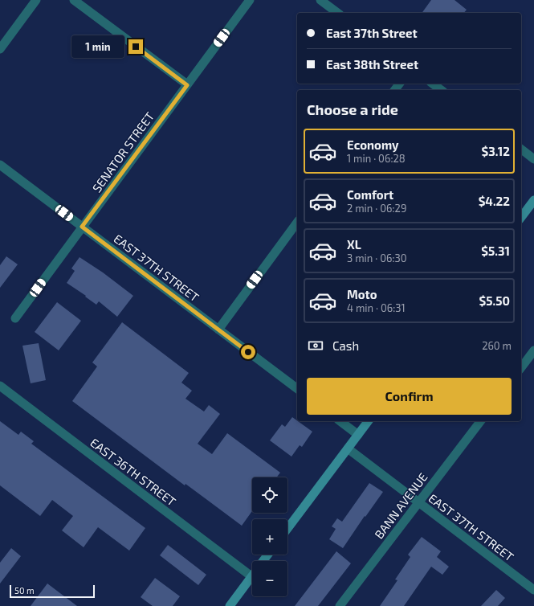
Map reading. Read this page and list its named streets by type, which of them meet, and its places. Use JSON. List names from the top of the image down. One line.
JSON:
{"streets":{"street":["SENATOR STREET","EAST 37TH STREET","EAST 36TH STREET","BANN AVENUE"]},"crossings":[["SENATOR STREET","EAST 37TH STREET"],["EAST 37TH STREET","BANN AVENUE"]],"scale_bar":"50 m","page":{"banner":["East 37th Street","East 38th Street"],"bubble":"1 min","heading":"Choose a ride","list":[{"name":"Economy","note":"1 min · 06:28","value":"$3.12"},{"name":"Comfort","note":"2 min · 06:29","value":"$4.22"},{"name":"XL","note":"3 min · 06:30","value":"$5.31"},{"name":"Moto","note":"4 min · 06:31","value":"$5.50"}],"pay":["Cash","260 m"],"buttons":"Confirm","map_buttons":["+","−"],"scale":"50 m"}}
